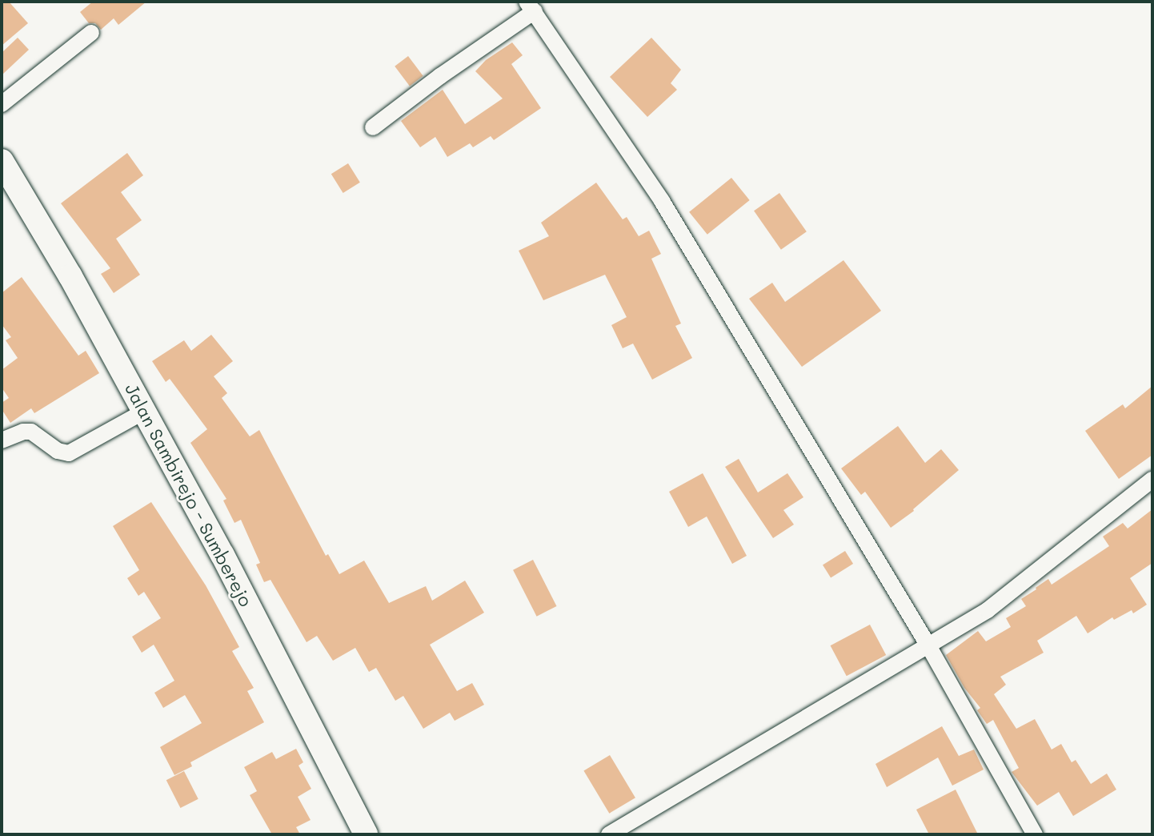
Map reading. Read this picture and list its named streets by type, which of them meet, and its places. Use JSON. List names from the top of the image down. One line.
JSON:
{"streets":{"main road":["Jalan Sambirejo - Sumberejo"]}}
